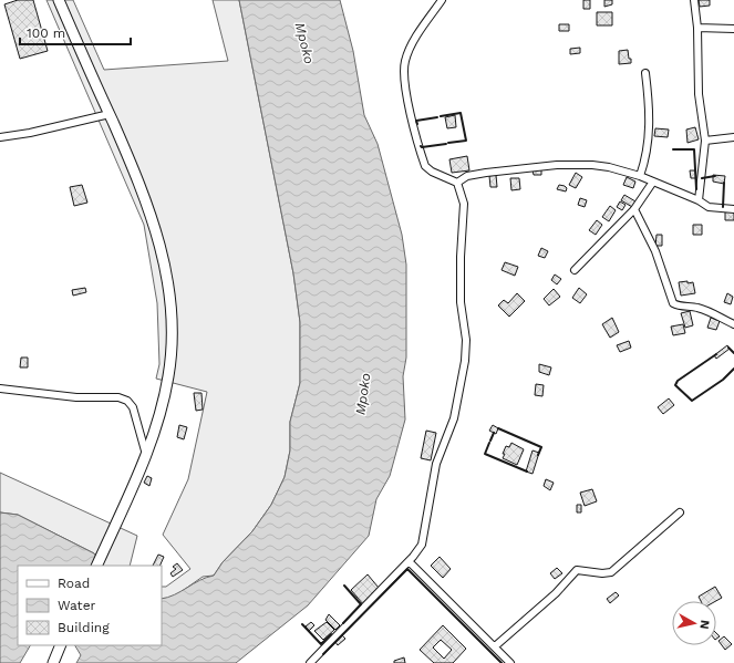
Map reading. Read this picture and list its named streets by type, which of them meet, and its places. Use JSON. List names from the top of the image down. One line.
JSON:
{"water":["Mpoko"],"legend":["Road","Water","Building"],"scale_bar":"100 m","north":"right"}
